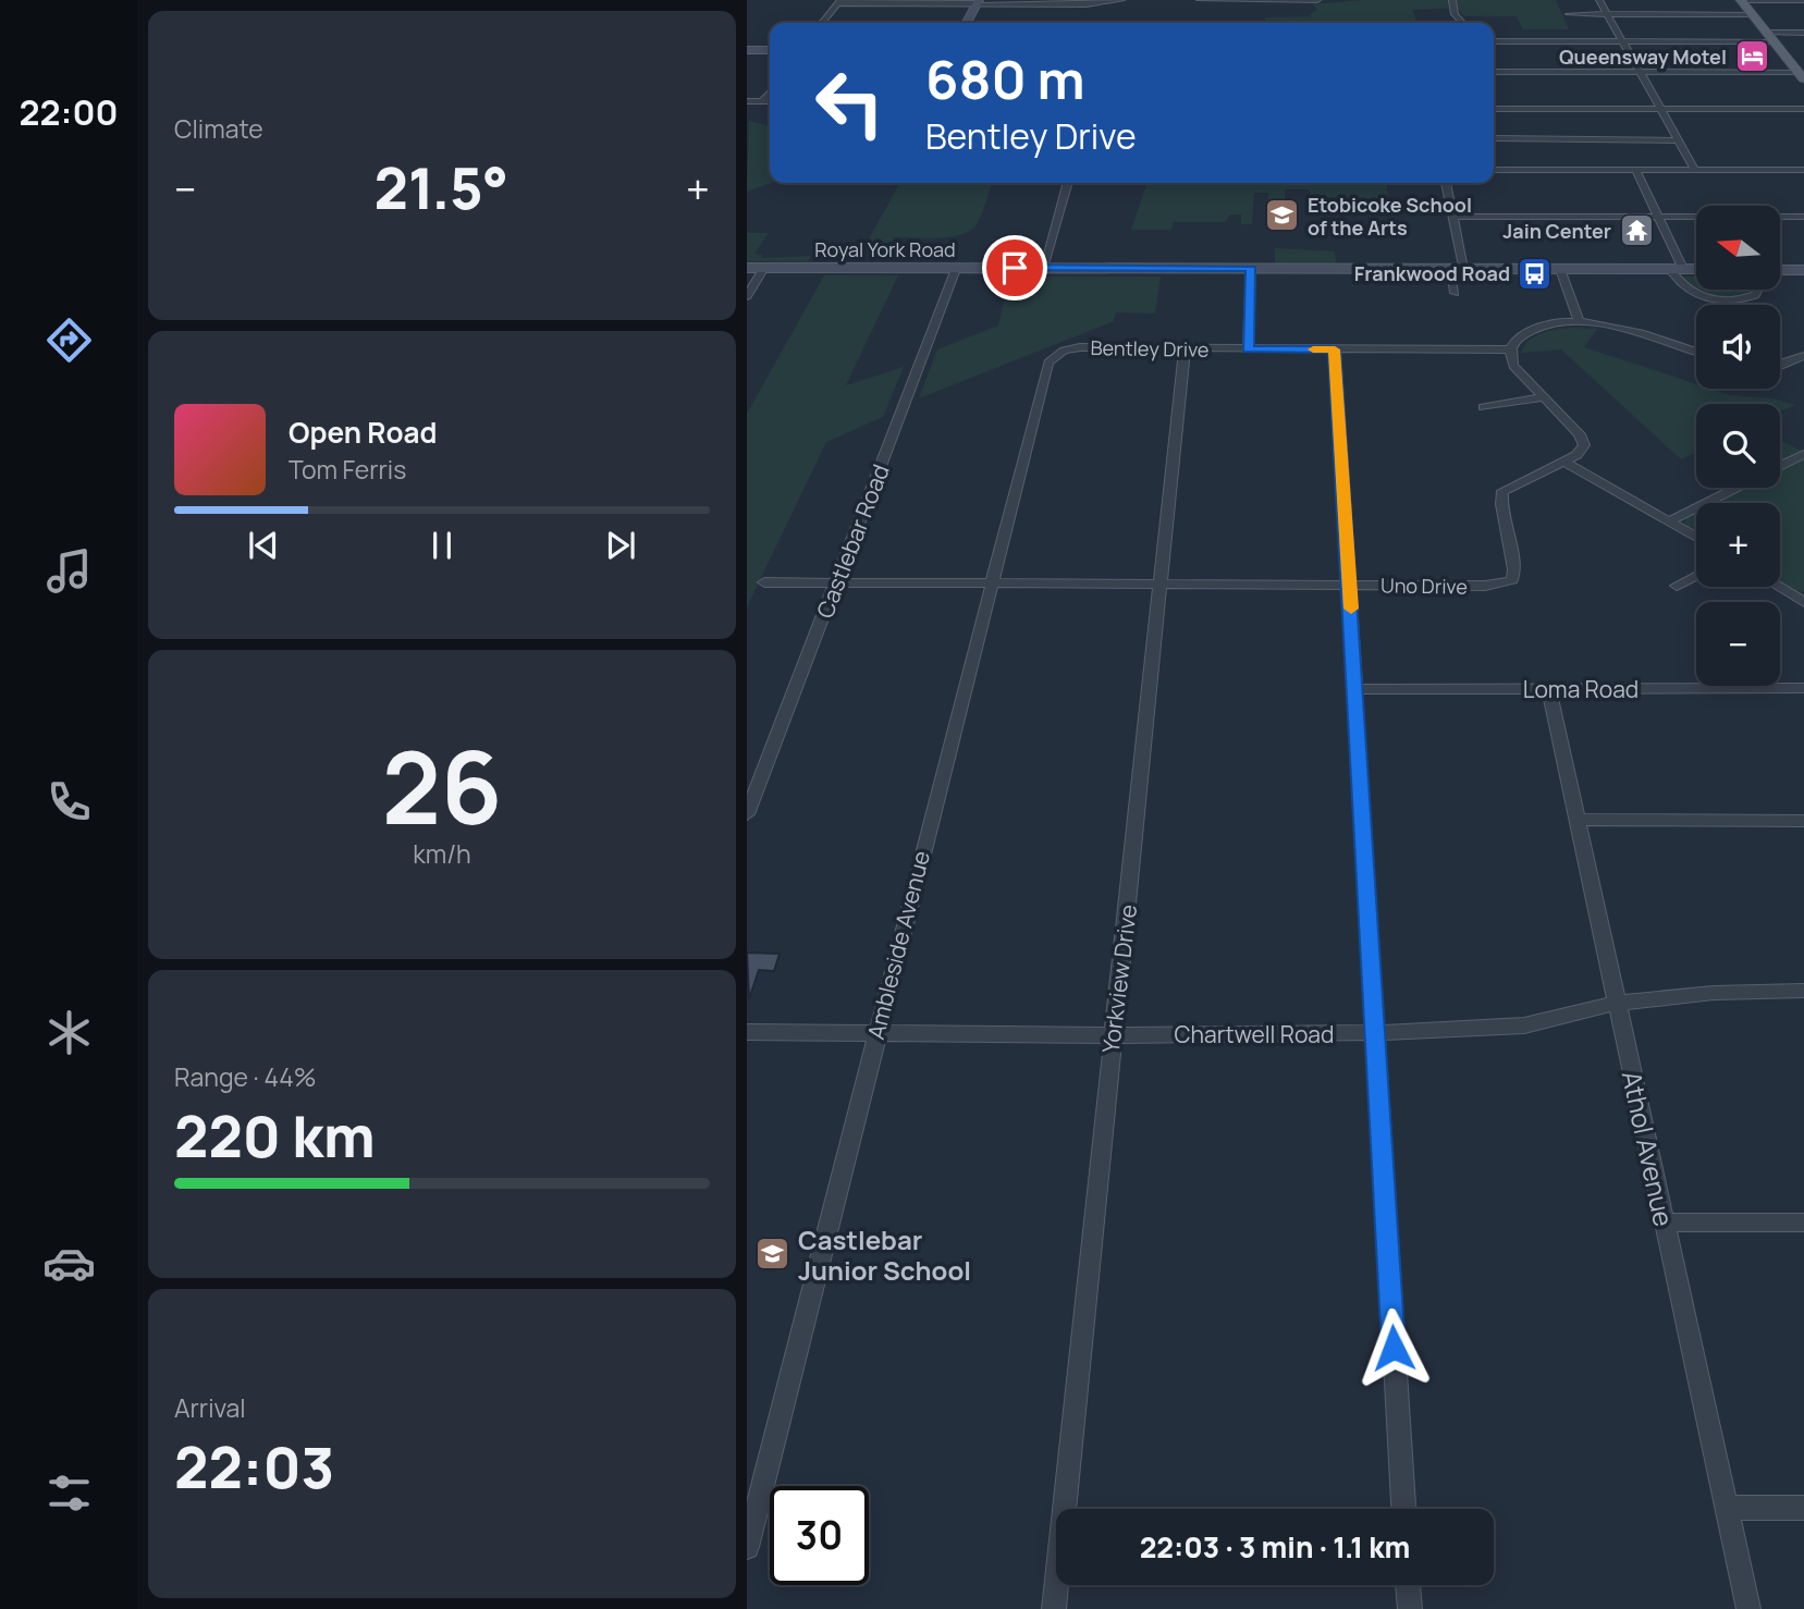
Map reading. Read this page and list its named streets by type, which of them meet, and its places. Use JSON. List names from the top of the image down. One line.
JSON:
{"streets":{"main road":["Royal York Road"],"street":["Bentley Drive","Castlebar Road","Uno Drive","Loma Road","Ambleside Avenue","Yorkview Drive","Chartwell Road","Athol Avenue"]},"crossings":[["Royal York Road","Castlebar Road"],["Bentley Drive","Ambleside Avenue"],["Bentley Drive","Yorkview Drive"],["Castlebar Road","Uno Drive"],["Uno Drive","Ambleside Avenue"],["Uno Drive","Yorkview Drive"],["Loma Road","Athol Avenue"],["Ambleside Avenue","Chartwell Road"],["Yorkview Drive","Chartwell Road"],["Chartwell Road","Athol Avenue"]],"places":{"hotel":["Queensway Motel"],"school or university":["Etobicoke School of the Arts","Castlebar Junior School"],"temple":["Jain Center"],"bus stop":["Frankwood Road"]},"north":"left","page":{"tabs":"22:00","tile":["Climate",["26","km/h"],["Range · 44%","220 km"],["Arrival","22:03"]],"turn":["680 m","Bentley Drive"],"heat":["−","21.5°","+"],"map_buttons":["+","−"],"song":["Open Road","Tom Ferris"],"limit":"30","trip":"22:03 · 3 min · 1.1 km"}}
